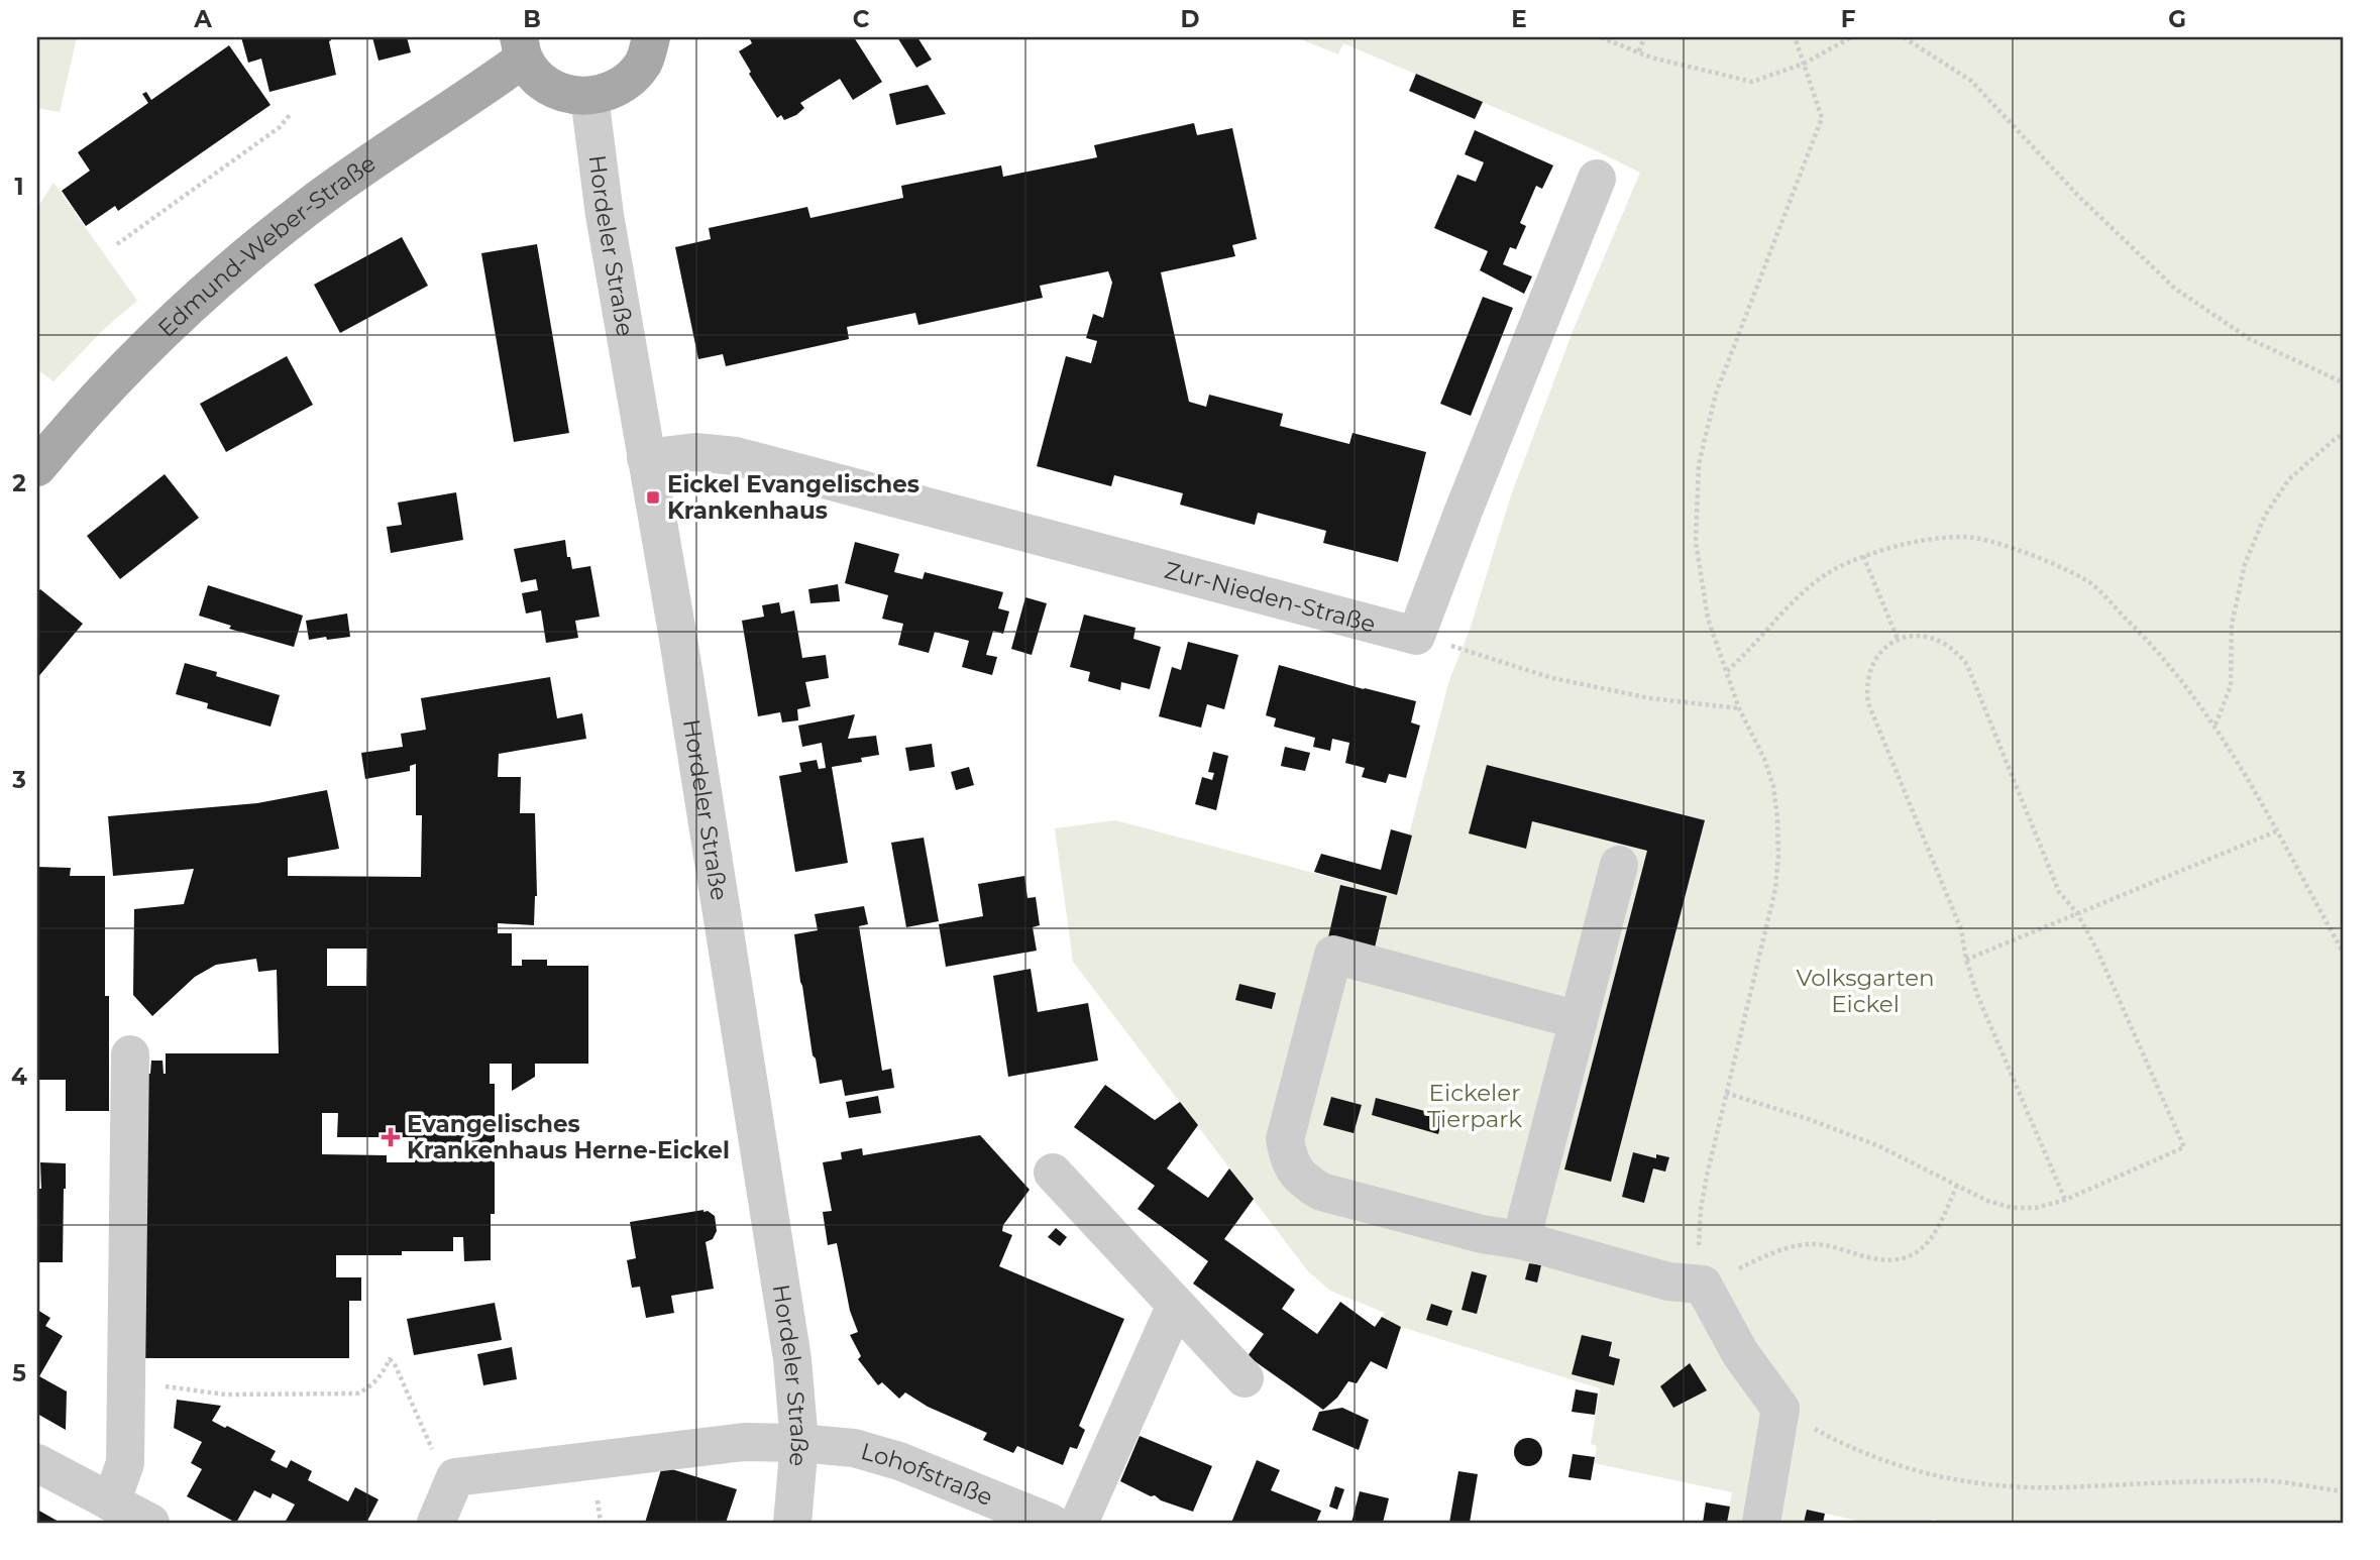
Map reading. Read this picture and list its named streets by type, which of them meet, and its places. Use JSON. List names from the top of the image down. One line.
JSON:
{"streets":{"main road":["Edmund-Weber-Straße"],"street":["Hordeler Straße","Zur-Nieden-Straße","Lohofstraße"]},"crossings":[["Hordeler Straße","Zur-Nieden-Straße"],["Hordeler Straße","Lohofstraße"]],"parks":["Volksgarten Eickel","Eickeler Tierpark"],"places":{"transit":["Eickel Evangelisches Krankenhaus"],"health":["Evangelisches Krankenhaus Herne-Eickel"]},"grid":{"columns":["A","B","C","D","E","F","G"],"rows":["1","2","3","4","5"]}}
